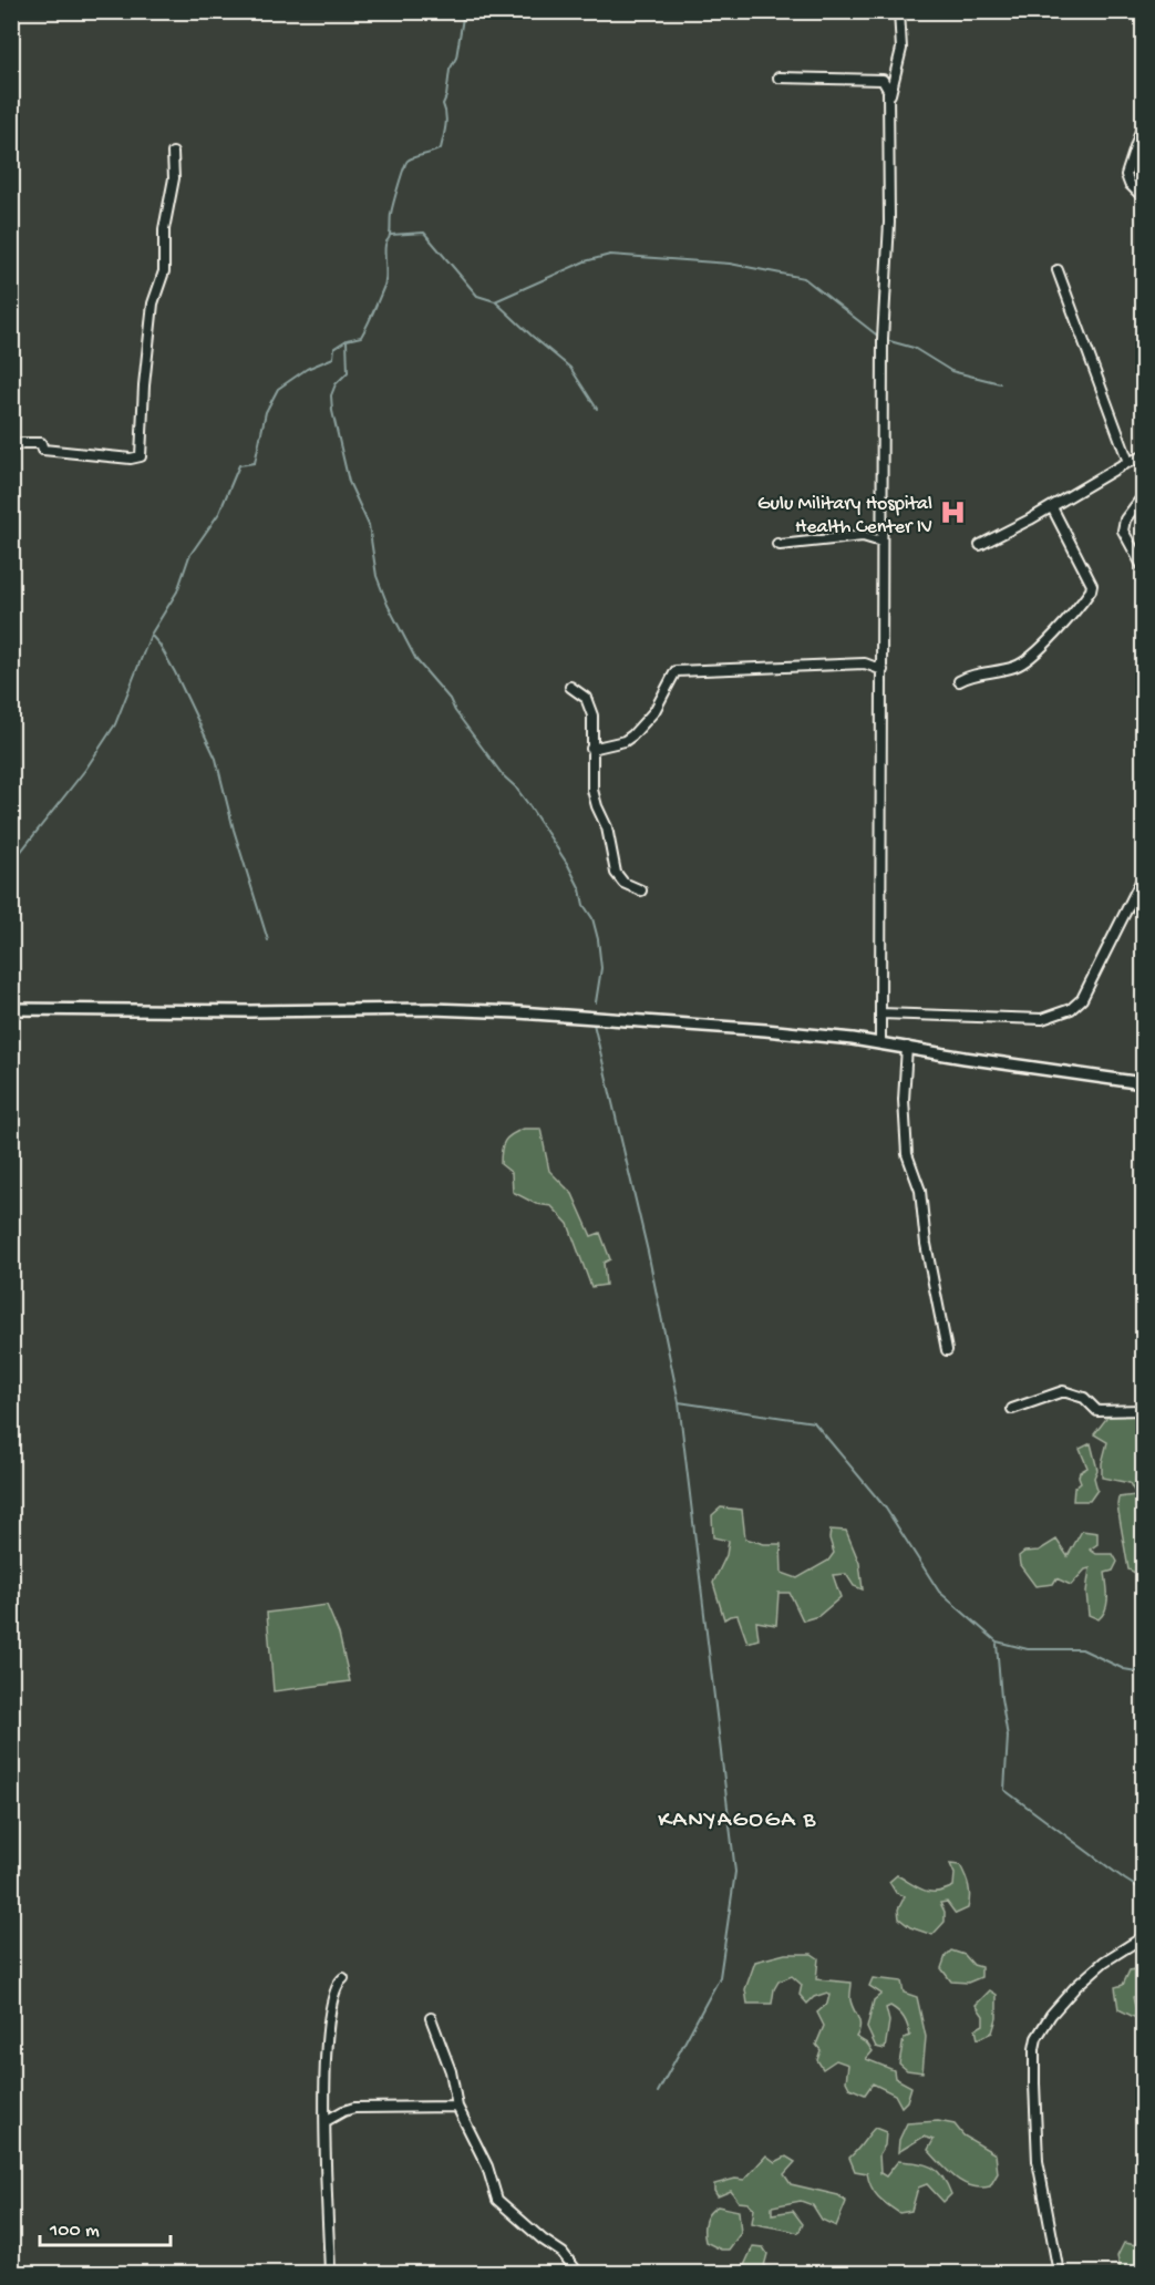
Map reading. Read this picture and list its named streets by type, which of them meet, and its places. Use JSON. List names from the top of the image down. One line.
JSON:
{"districts":["KANYAGOGA B"],"places":{"hospital":["Gulu Military Hospital Health Center IV"]},"scale_bar":"100 m"}
